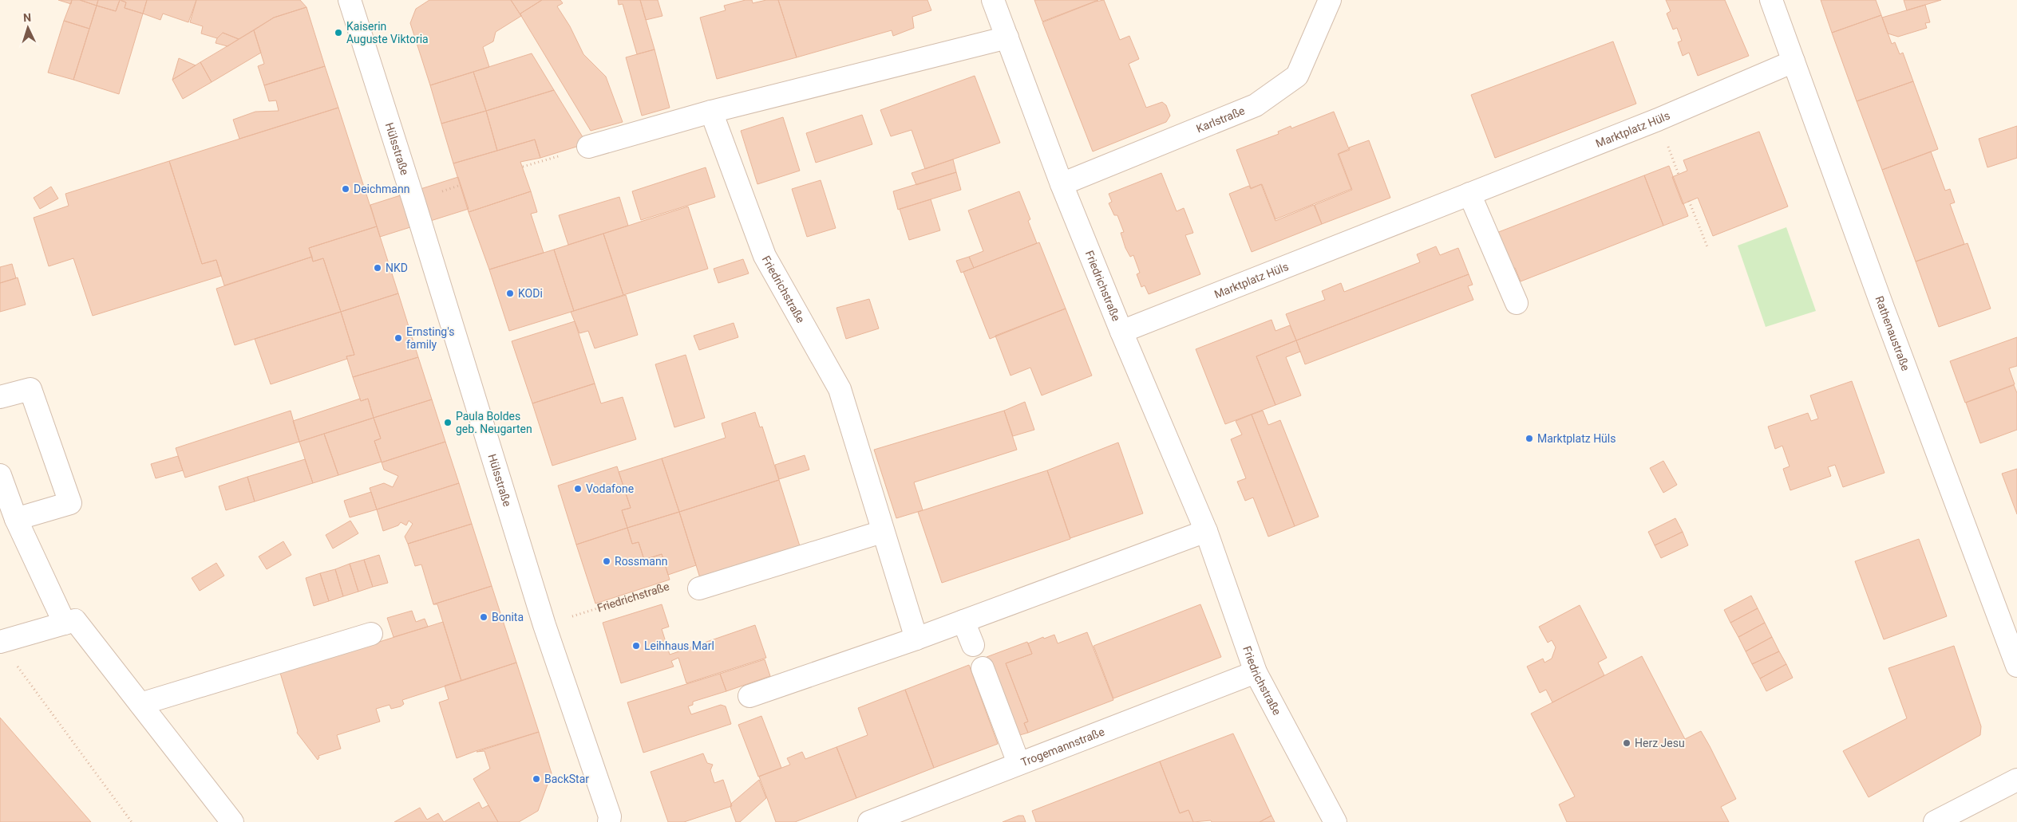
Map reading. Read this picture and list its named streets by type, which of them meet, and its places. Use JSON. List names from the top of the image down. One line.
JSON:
{"streets":{"street":["Karlstraße","Marktplatz Hüls","Hülsstraße","Friedrichstraße","Rathenaustraße","Trogemannstraße"]},"crossings":[["Karlstraße","Friedrichstraße"],["Marktplatz Hüls","Friedrichstraße"],["Marktplatz Hüls","Rathenaustraße"],["Hülsstraße","Friedrichstraße"],["Friedrichstraße","Trogemannstraße"]],"places":["Kaiserin Auguste Viktoria","Deichmann","NKD","KODi","Ernsting's family","Paula Boldes geb. Neugarten","Marktplatz Hüls","Vodafone","Rossmann","Bonita","Leihhaus Marl","Herz Jesu","BackStar"],"north":"top"}
